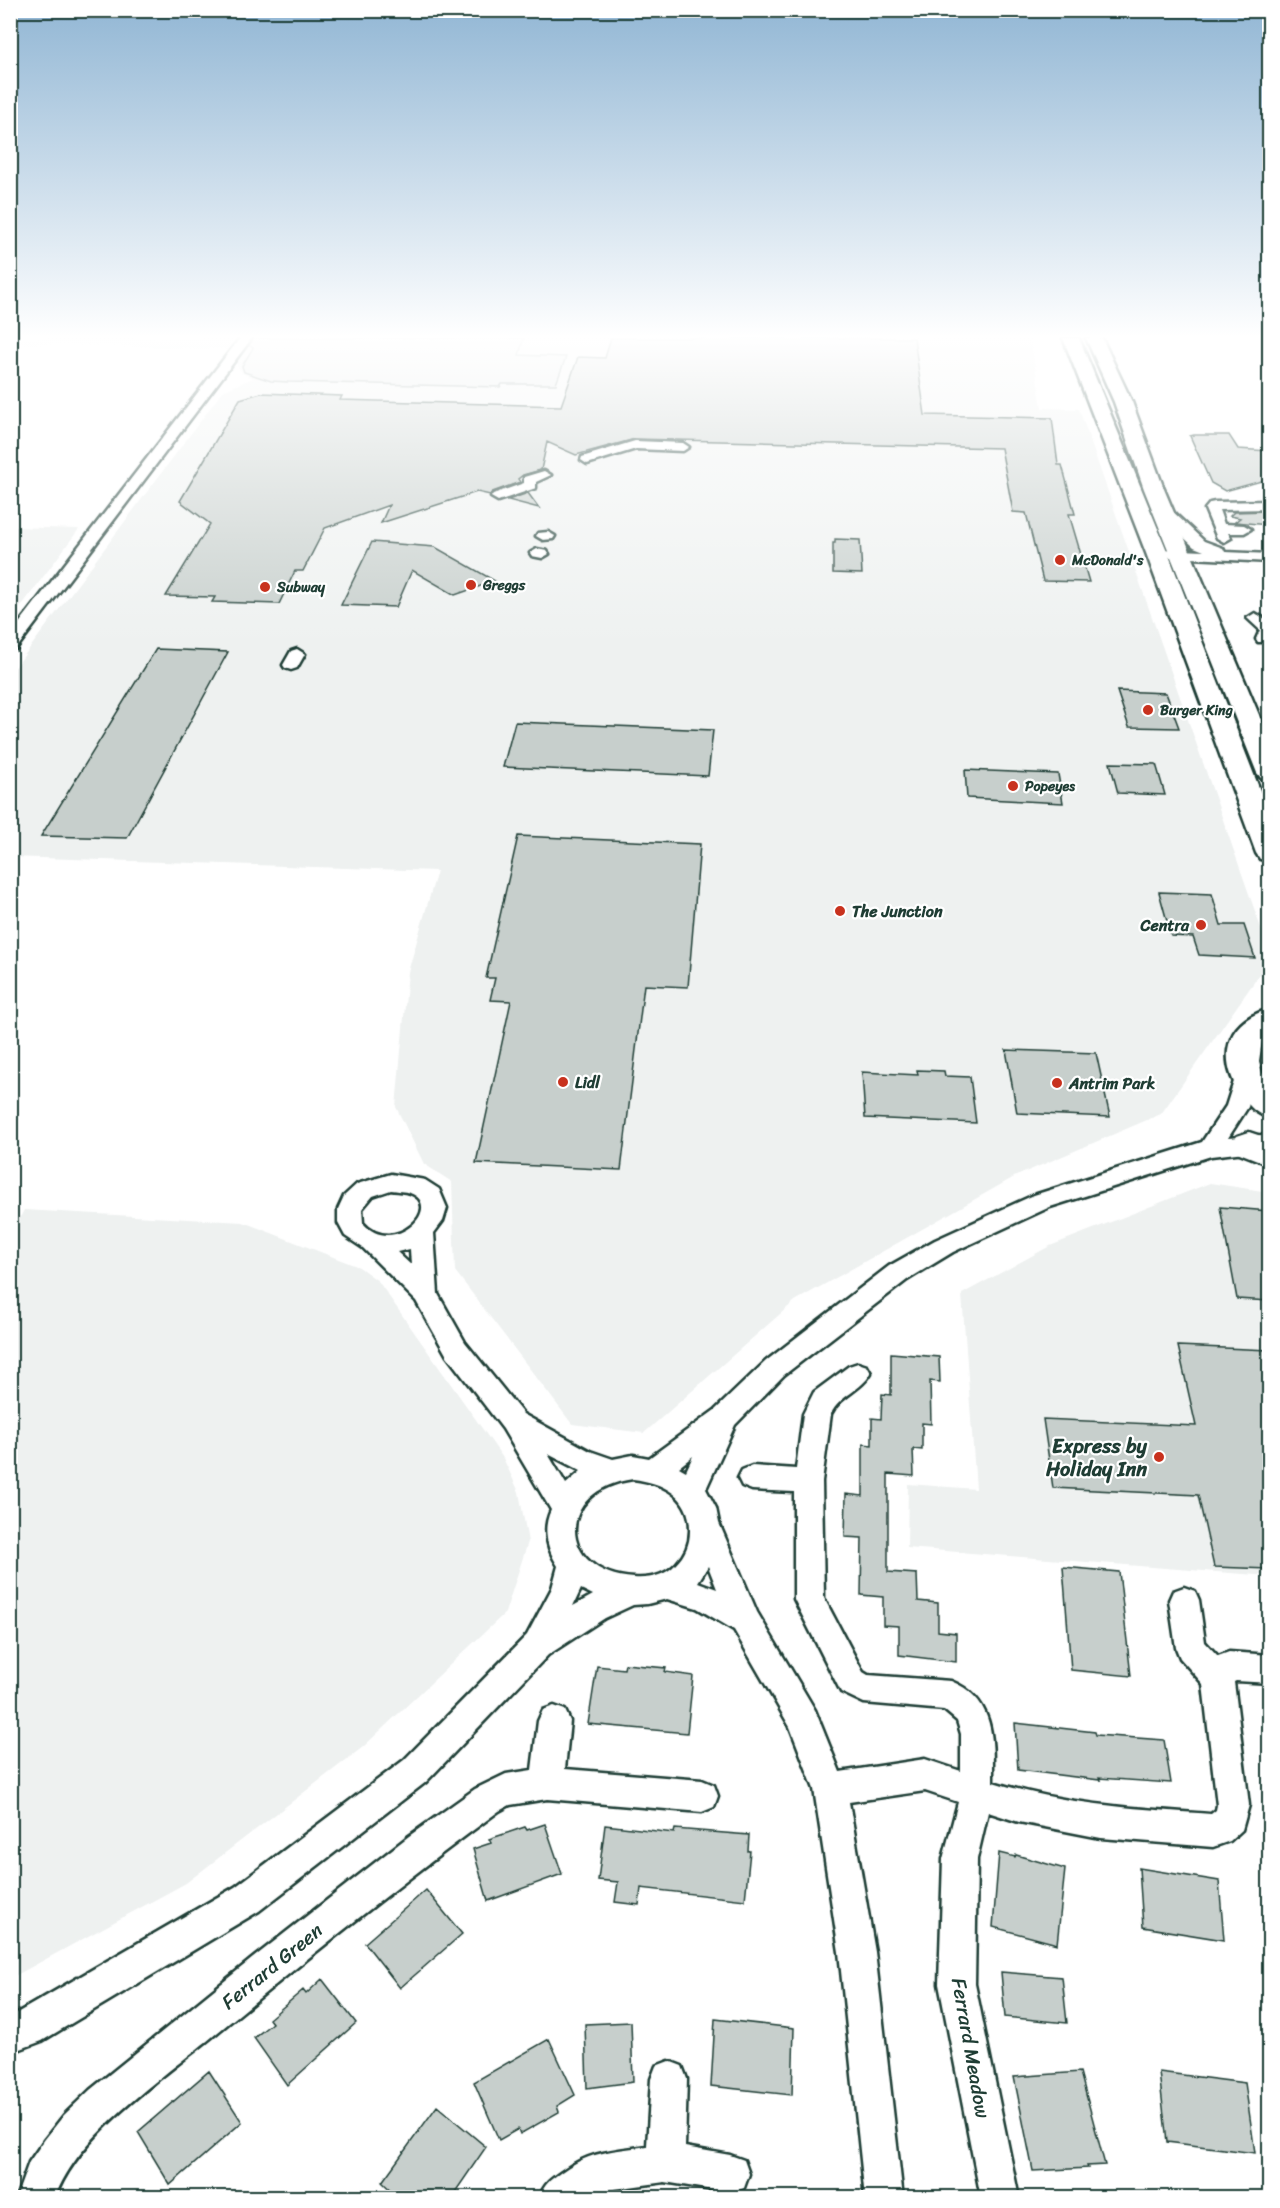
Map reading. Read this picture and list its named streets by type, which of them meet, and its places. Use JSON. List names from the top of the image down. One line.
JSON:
{"streets":{"street":["Ferrard Green","Ferrard Meadow"]},"places":["McDonald's","Greggs","Subway","Burger King","Popeyes","The Junction","Centra","Lidl","Antrim Park","Express by Holiday Inn"]}
